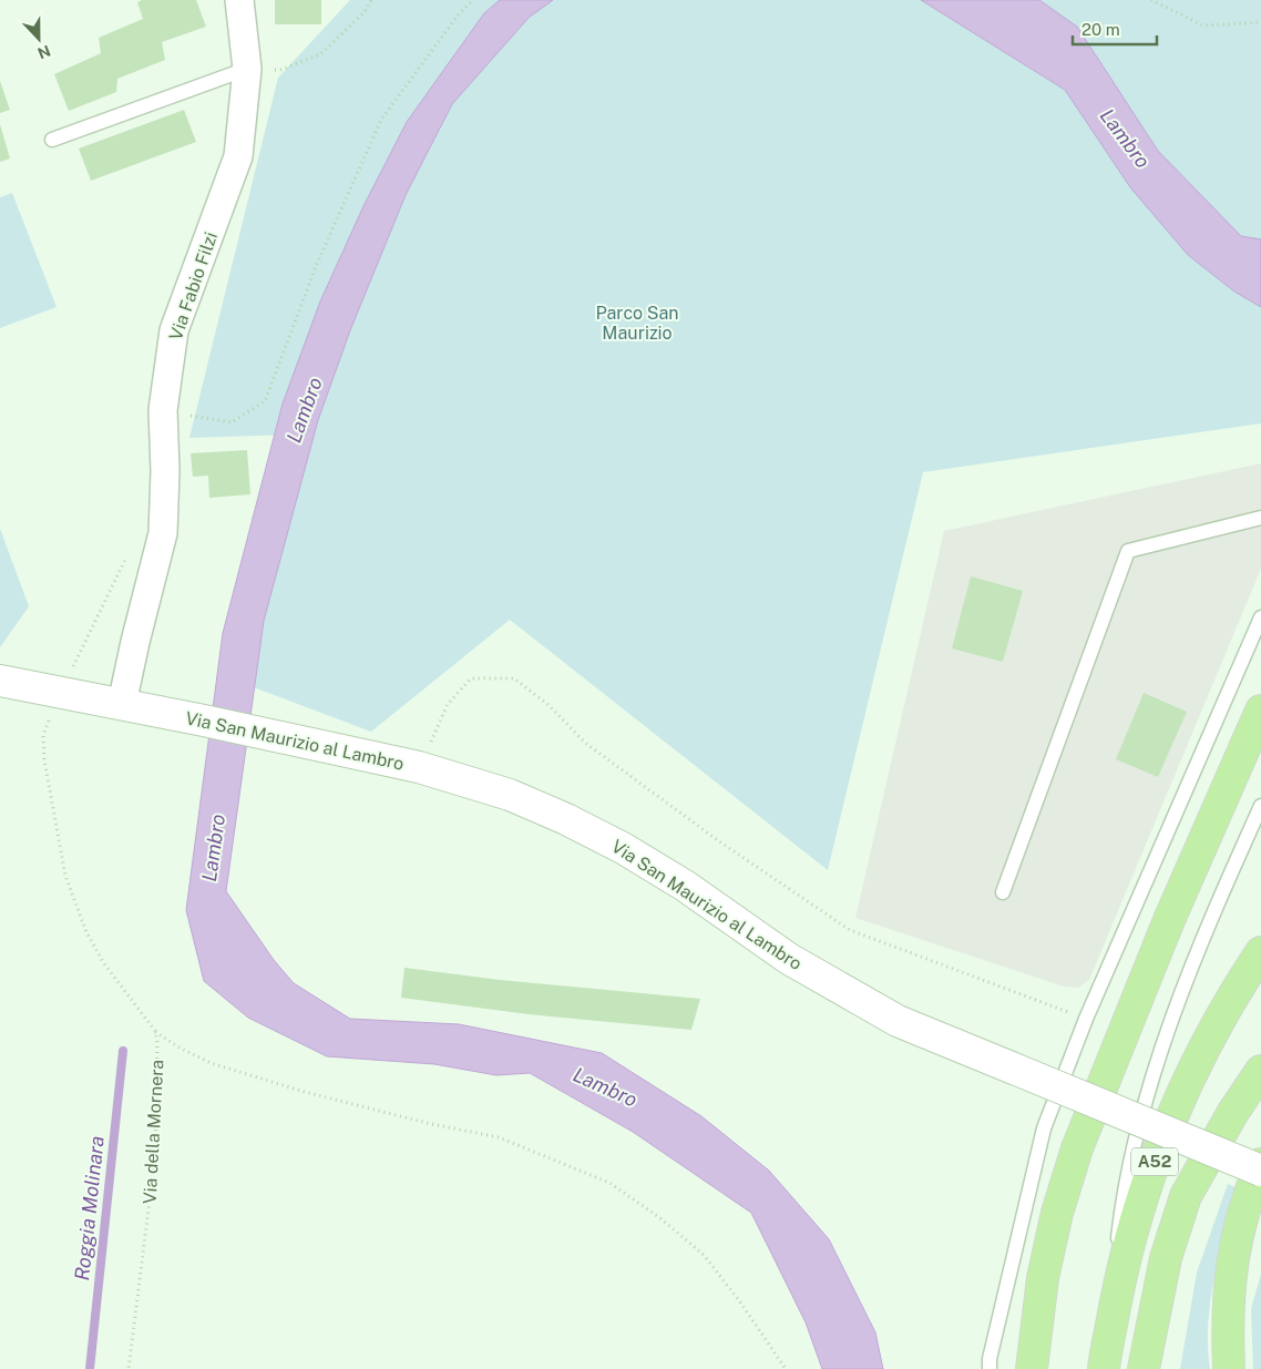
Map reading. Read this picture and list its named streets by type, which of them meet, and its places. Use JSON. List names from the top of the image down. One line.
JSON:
{"streets":{"highway":["A52"],"main road":["Via San Maurizio al Lambro"],"street":["Via Fabio Filzi"],"path":["Via della Mornera"]},"crossings":[["Via Fabio Filzi","Via San Maurizio al Lambro"]],"water":["Lambro","Roggia Molinara"],"parks":["Parco San Maurizio"],"scale_bar":"20 m","north":"bottom"}
